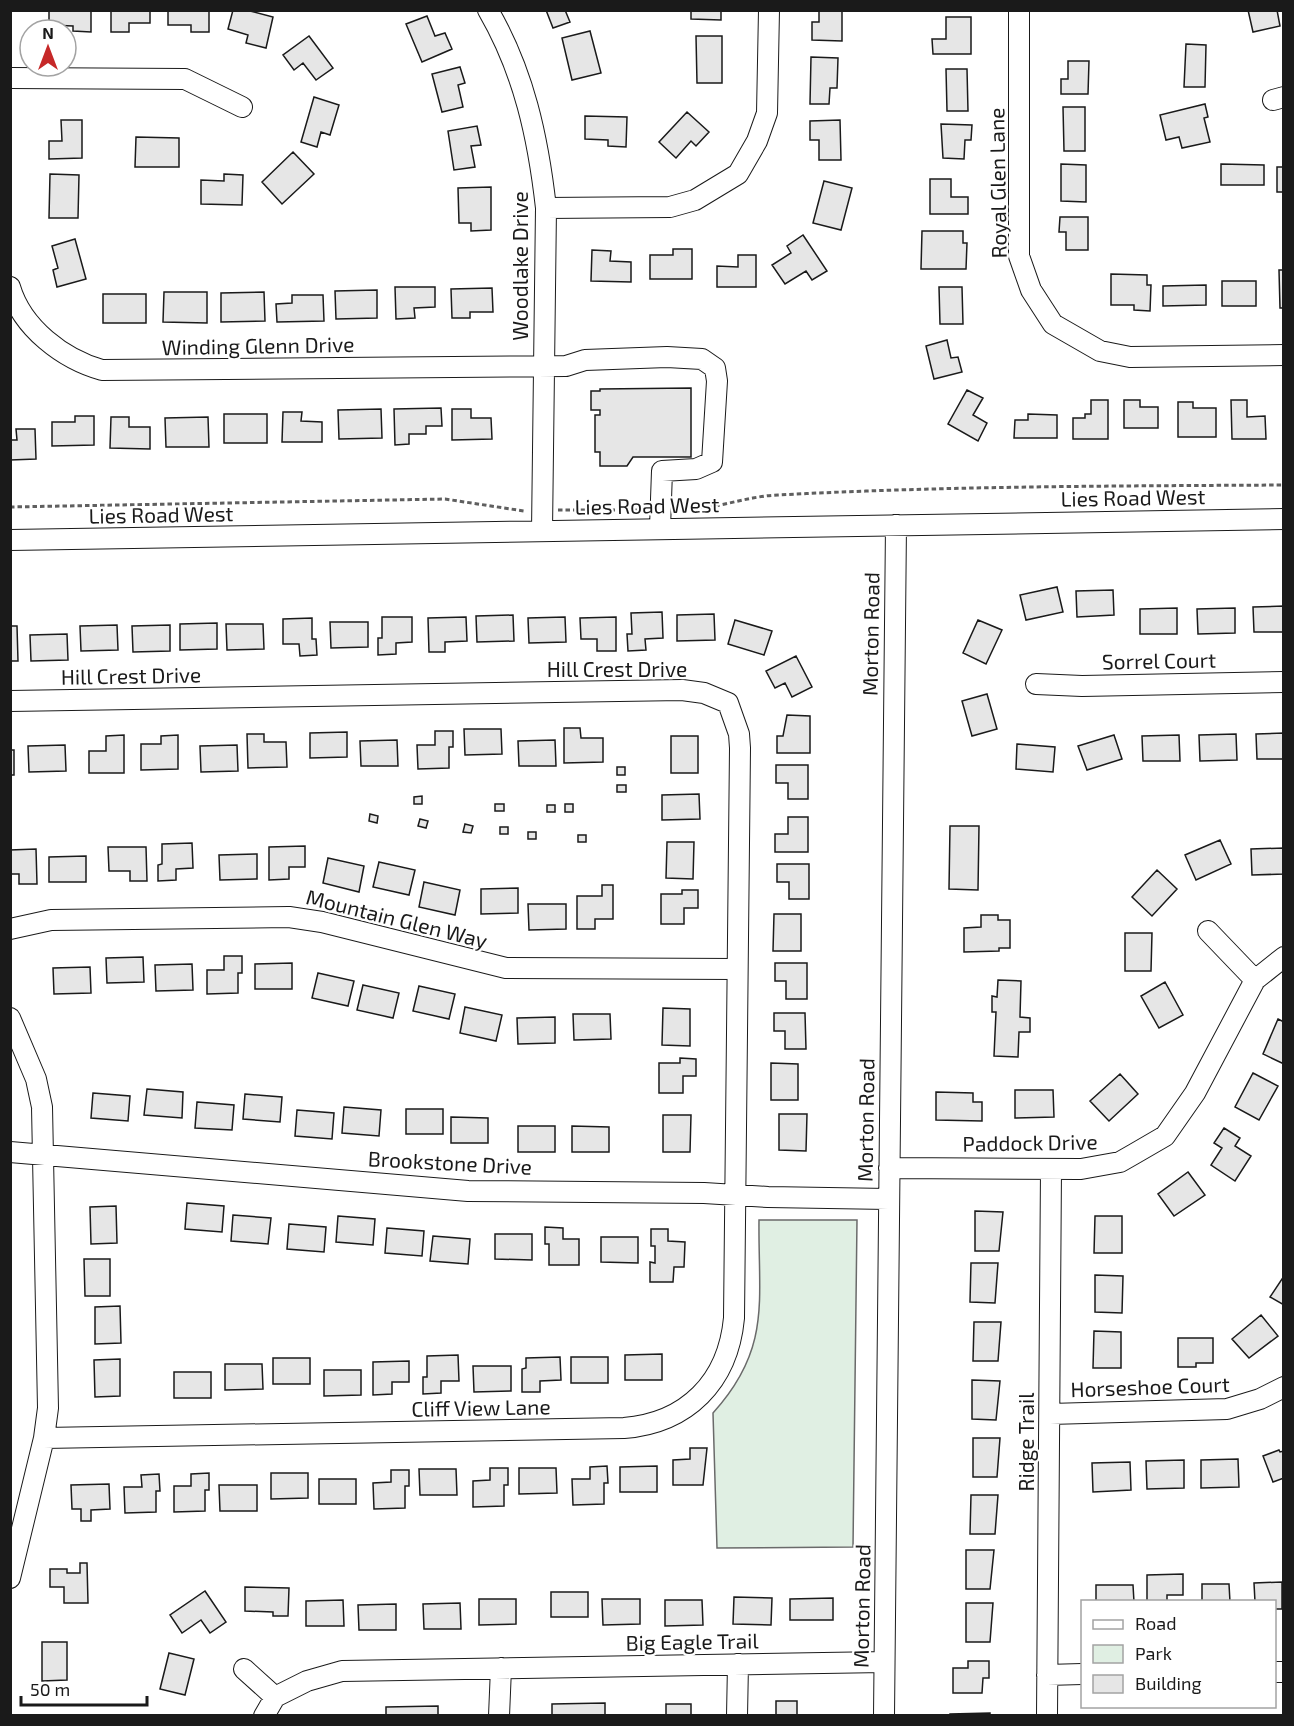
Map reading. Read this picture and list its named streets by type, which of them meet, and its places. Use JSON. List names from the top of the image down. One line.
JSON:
{"streets":{"street":["Royal Glen Lane","Woodlake Drive","Winding Glenn Drive","Lies Road West","Morton Road","Sorrel Court","Hill Crest Drive","Mountain Glen Way","Paddock Drive","Brookstone Drive","Horseshoe Court","Cliff View Lane","Ridge Trail","Big Eagle Trail"]},"crossings":[["Woodlake Drive","Winding Glenn Drive"],["Woodlake Drive","Lies Road West"],["Winding Glenn Drive","Lies Road West"],["Lies Road West","Morton Road"],["Morton Road","Paddock Drive"],["Morton Road","Brookstone Drive"],["Morton Road","Big Eagle Trail"],["Hill Crest Drive","Mountain Glen Way"],["Hill Crest Drive","Brookstone Drive"],["Hill Crest Drive","Cliff View Lane"],["Paddock Drive","Ridge Trail"],["Brookstone Drive","Cliff View Lane"],["Horseshoe Court","Ridge Trail"]],"legend":["Road","Park","Building"],"scale_bar":"50 m","north":"top"}
